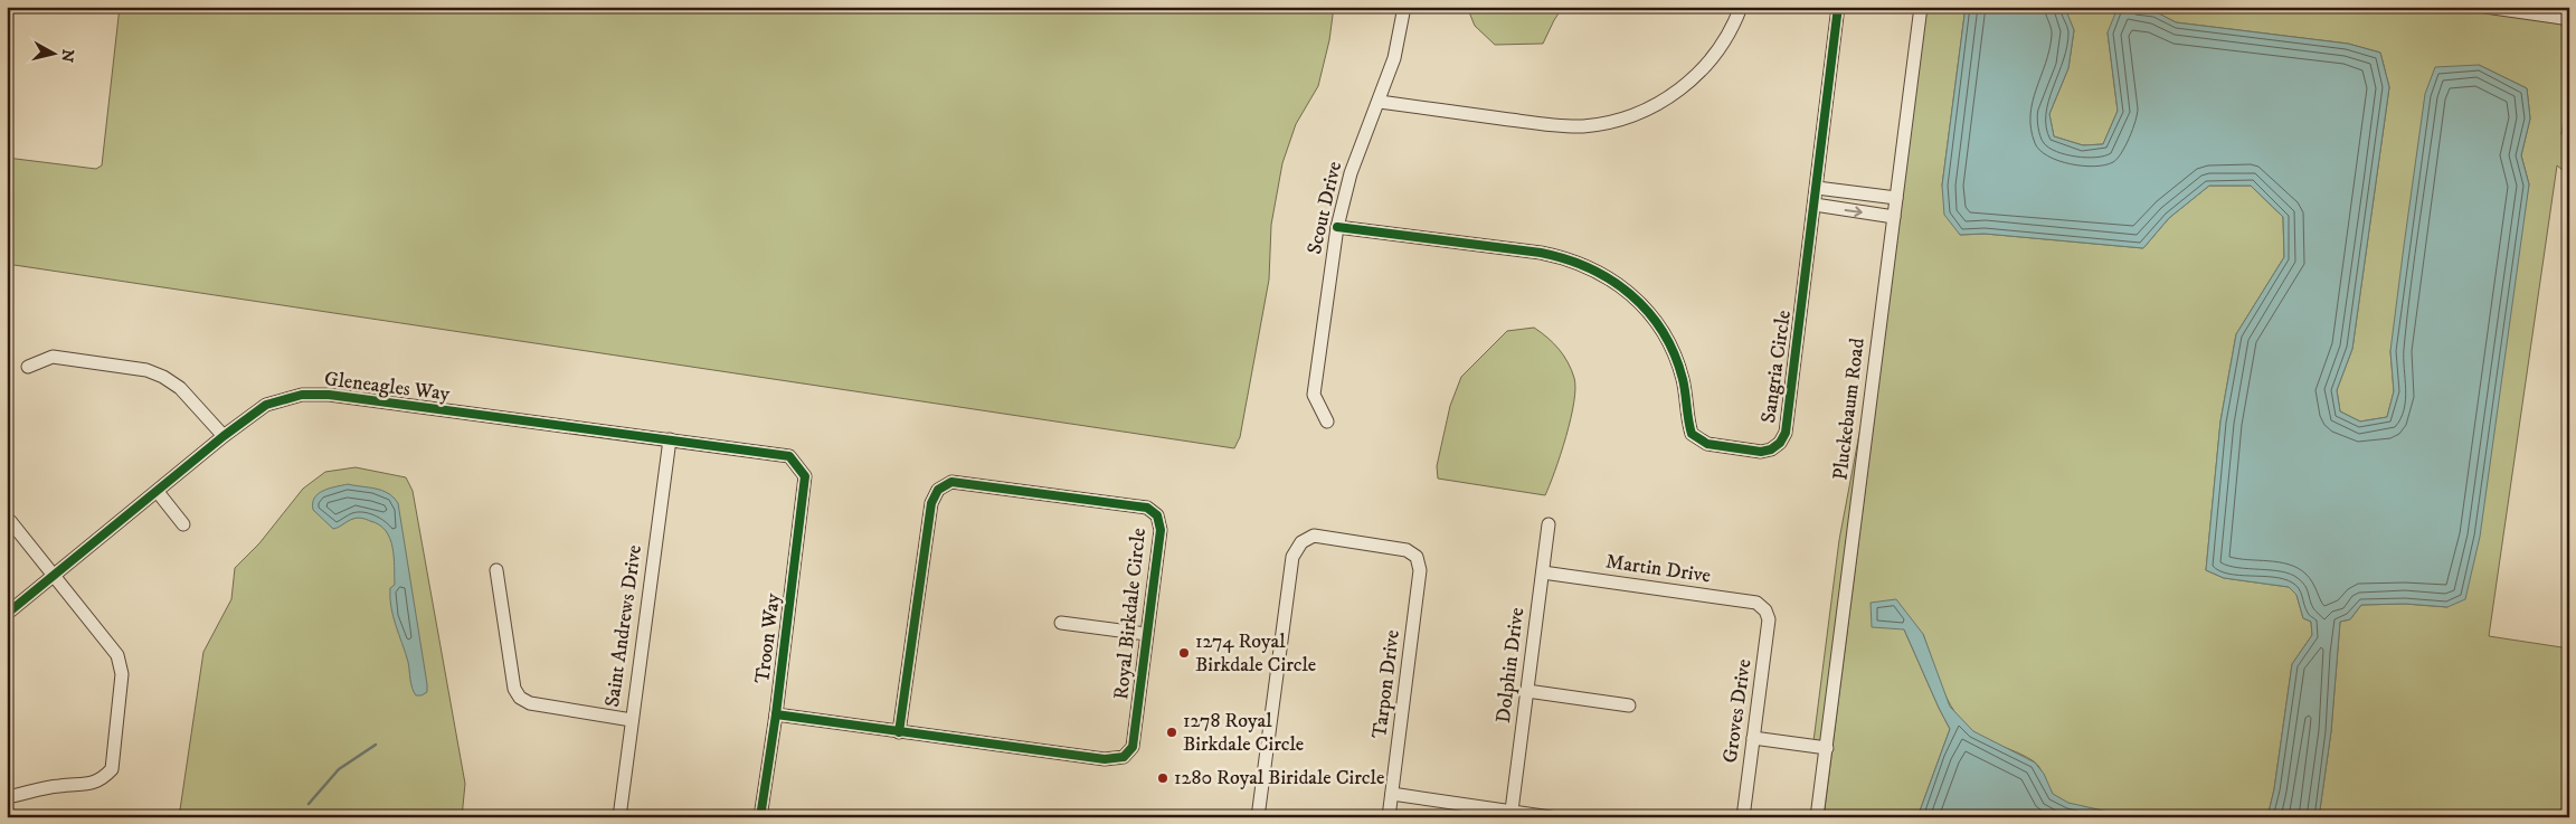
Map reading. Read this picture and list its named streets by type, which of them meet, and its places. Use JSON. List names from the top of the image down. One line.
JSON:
{"streets":{"street":["Scout Drive","Sangria Circle","Gleneagles Way","Pluckebaum Road","Martin Drive","Royal Birkdale Circle","Saint Andrews Drive","Troon Way","Dolphin Drive","Tarpon Drive","Groves Drive"]},"crossings":[["Scout Drive","Sangria Circle"],["Gleneagles Way","Saint Andrews Drive"],["Gleneagles Way","Troon Way"],["Martin Drive","Dolphin Drive"],["Martin Drive","Groves Drive"],["Royal Birkdale Circle","Troon Way"]],"places":["1274 Royal Birkdale Circle","1278 Royal Birkdale Circle","1280 Royal Biridale Circle"],"north":"right"}
